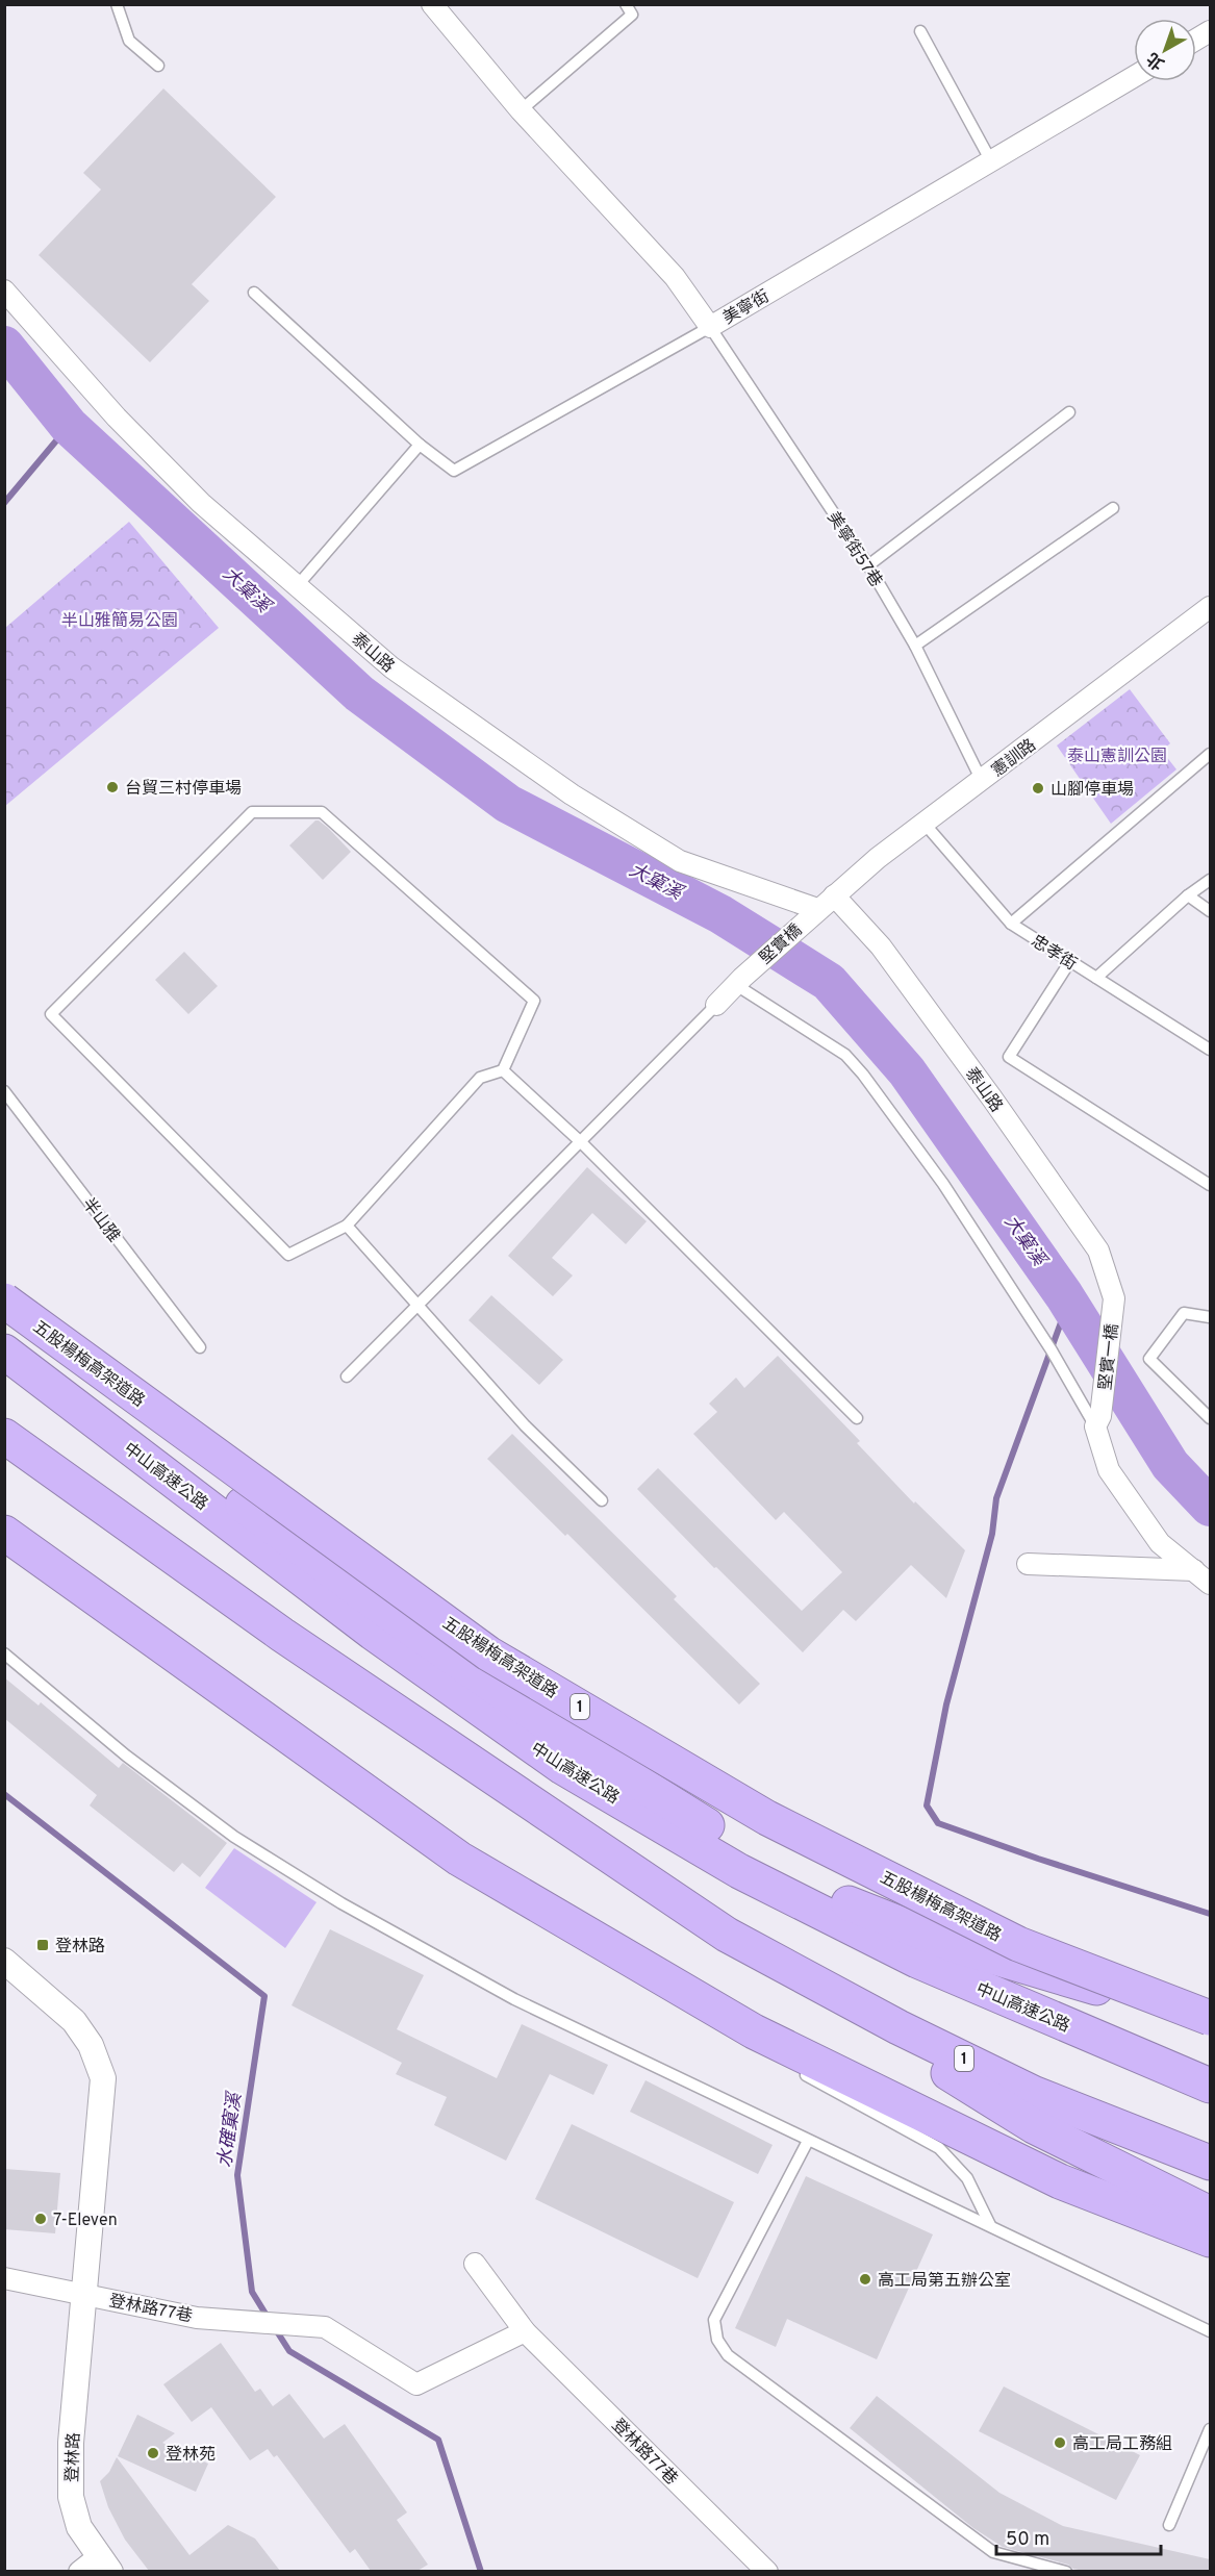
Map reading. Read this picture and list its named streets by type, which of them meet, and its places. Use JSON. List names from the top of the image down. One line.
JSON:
{"streets":{"highway":["五股楊梅高架道路","中山高速公路","1"],"street":["美寧街","泰山路","憲訓路","堅實橋","堅實一橋","登林路77巷","登林路"],"lane":["美寧街57巷","忠孝街","半山雅"]},"crossings":[["美寧街","美寧街57巷"],["美寧街57巷","憲訓路"],["泰山路","憲訓路"],["泰山路","堅實橋"],["泰山路","堅實一橋"],["憲訓路","堅實橋"],["憲訓路","忠孝街"],["登林路77巷","登林路"]],"water":["大窠溪","水確窠溪"],"parks":["半山雅簡易公園","泰山憲訓公園"],"places":{"other":["台貿三村停車場","山腳停車場","7-Eleven","高工局第五辦公室","高工局工務組","登林苑"],"transit":["登林路"]},"scale_bar":"50 m","north":"bottom left"}
